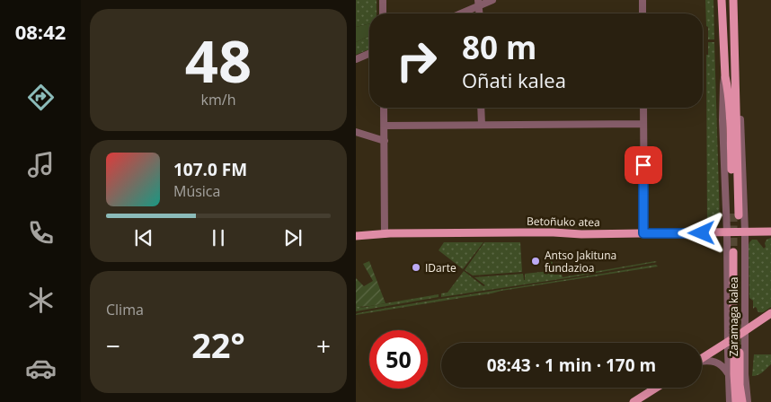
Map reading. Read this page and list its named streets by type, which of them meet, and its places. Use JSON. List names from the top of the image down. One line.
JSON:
{"streets":{"main road":["Betoñuko atea","Zaramaga kalea"]},"crossings":[["Betoñuko atea","Zaramaga kalea"]],"places":["Antso Jakituna fundazioa","IDarte"],"page":{"tabs":"08:42","tile":[["48","km/h"],"Clima"],"turn":["80 m","Oñati kalea"],"song":["107.0 FM","Música"],"heat":["−","22°","+"],"limit":"50","trip":"08:43 · 1 min · 170 m"}}
